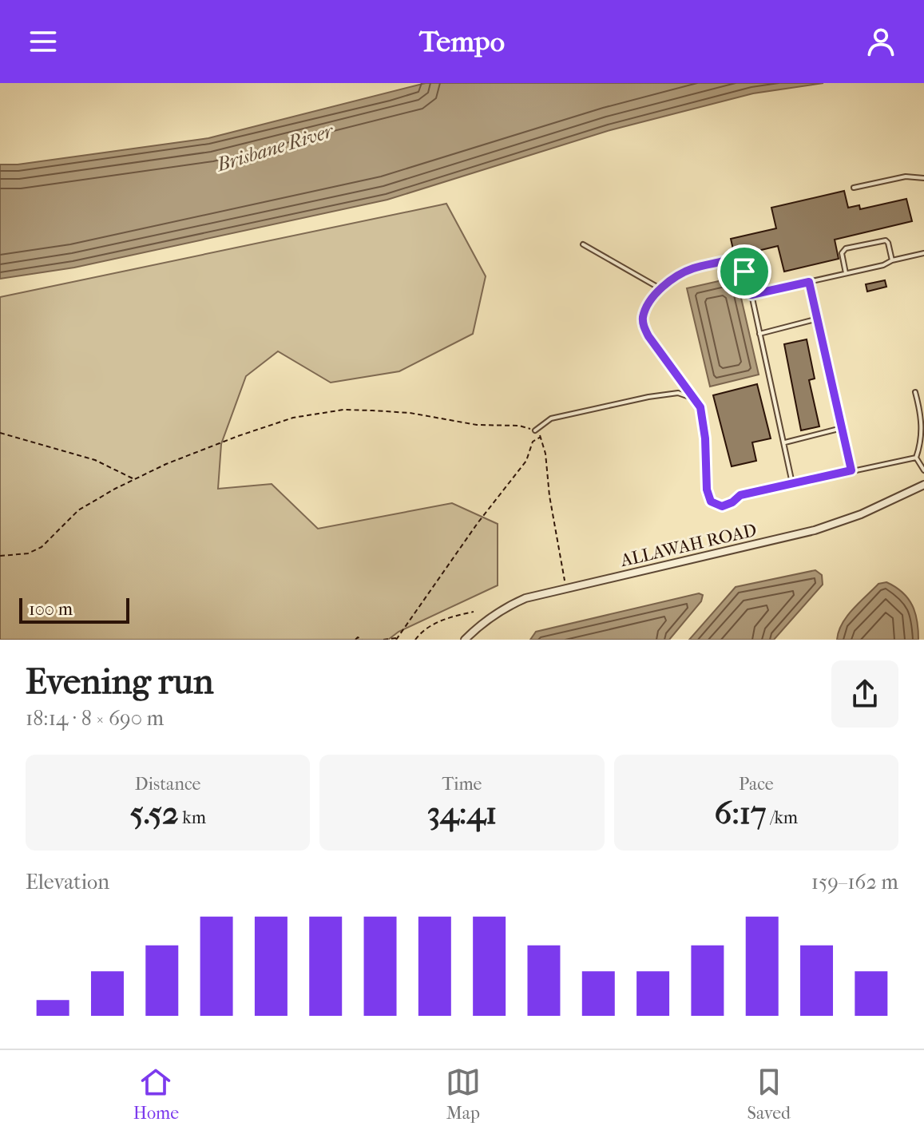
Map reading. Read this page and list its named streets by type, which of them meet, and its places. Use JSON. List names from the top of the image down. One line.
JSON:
{"streets":{"street":["ALLAWAH ROAD"]},"water":["Brisbane River"],"scale_bar":"100 m","page":{"header":"Tempo","scale":"100 m","heading":["Evening run","18:14 · 8 × 690 m"],"stats":[["Distance","5.52 km"],["Time","34:41"],["Pace","6:17 /km"]],"chart":["Elevation","159–162 m"],"tabs":["Home","Map","Saved"]}}
